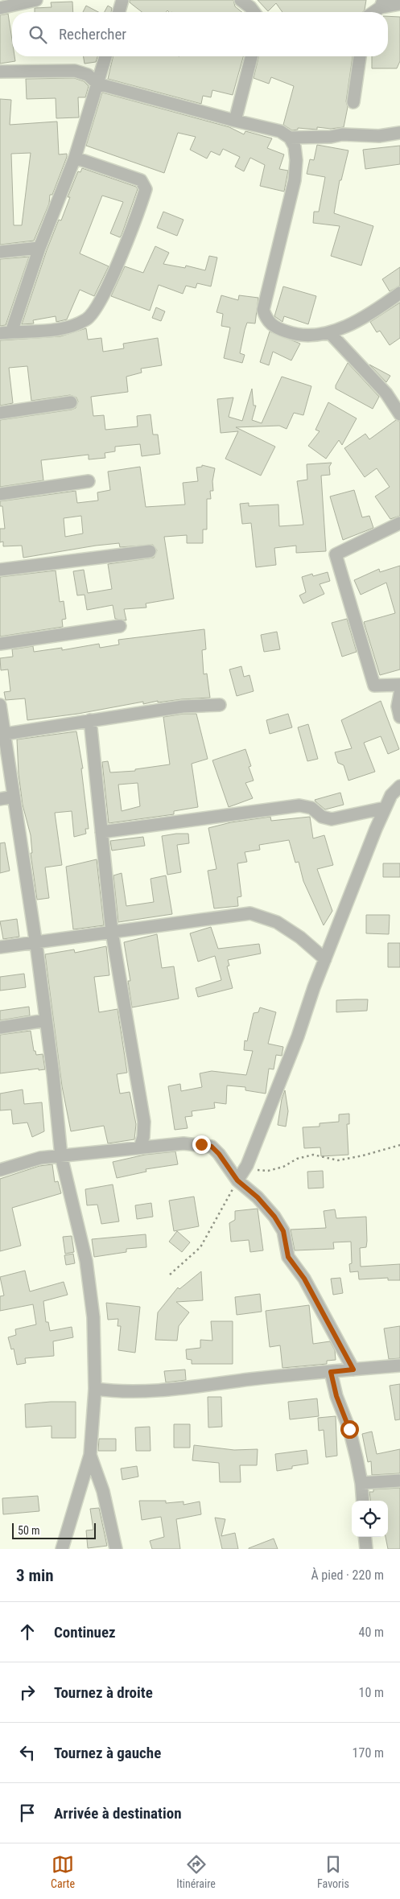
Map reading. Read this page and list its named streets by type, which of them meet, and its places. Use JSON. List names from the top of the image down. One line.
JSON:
{"scale_bar":"50 m","page":{"search":"Rechercher","scale":"50 m","heading":["3 min","À pied · 220 m"],"list":[["Continuez","40 m"],["Tournez à droite","10 m"],["Tournez à gauche","170 m"],"Arrivée à destination"],"nav":["Carte","Itinéraire","Favoris"]}}
